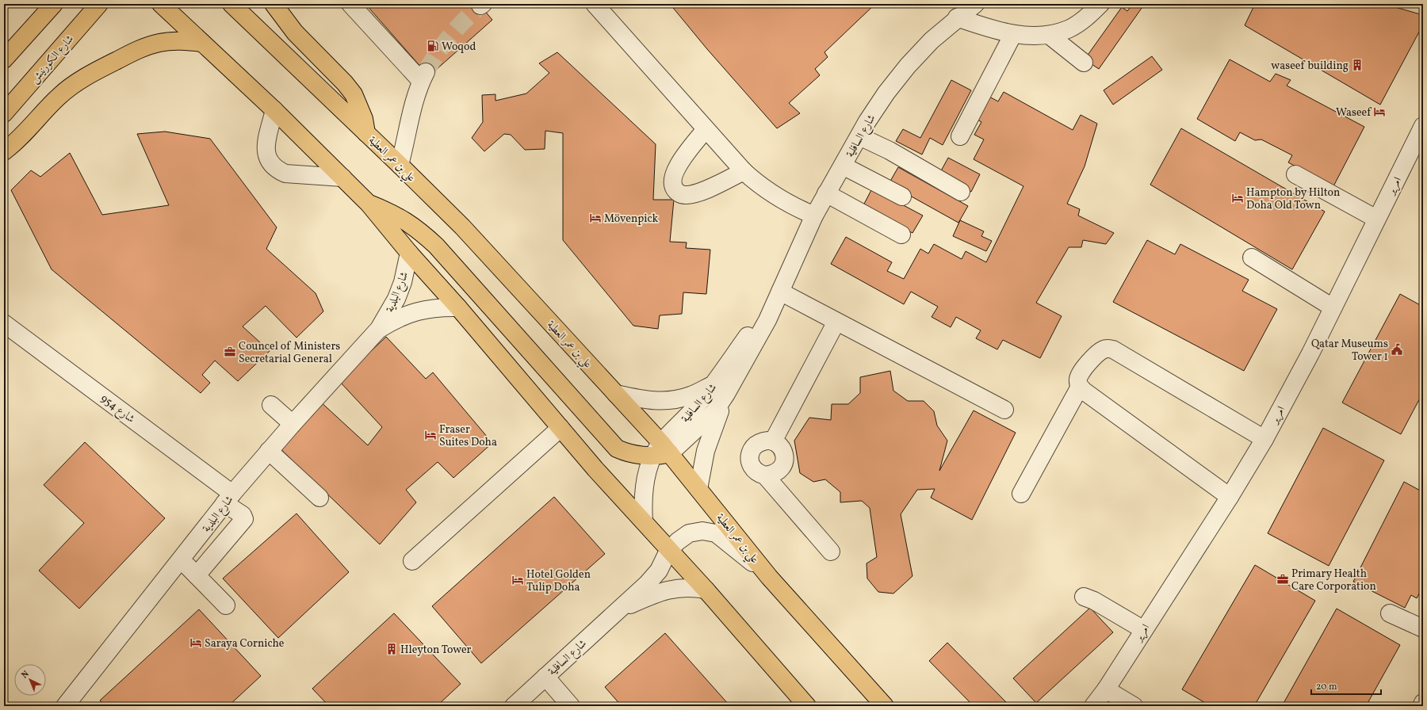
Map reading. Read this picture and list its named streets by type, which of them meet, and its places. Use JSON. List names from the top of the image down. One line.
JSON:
{"streets":{"main road":["شارع الكورنيش","علي بن عمر العطية"],"street":["شارع السافلية","امرير","شارع البلدية","شارع 954"]},"crossings":[["شارع السافلية","علي بن عمر العطية"],["شارع البلدية","شارع 954"]],"places":{"fuel station":["Woqod"],"building":["waseef building","Hleyton Tower"],"hotel":["Waseef","Hampton by Hilton Doha Old Town","Mövenpick","Fraser Suites Doha","Hotel Golden Tulip Doha","Saraya Corniche"],"public building":["Qatar Museums Tower 1"],"office":["Councel of Ministers Secretarial General","Primary Health Care Corporation"]},"scale_bar":"20 m","north":"top left"}
